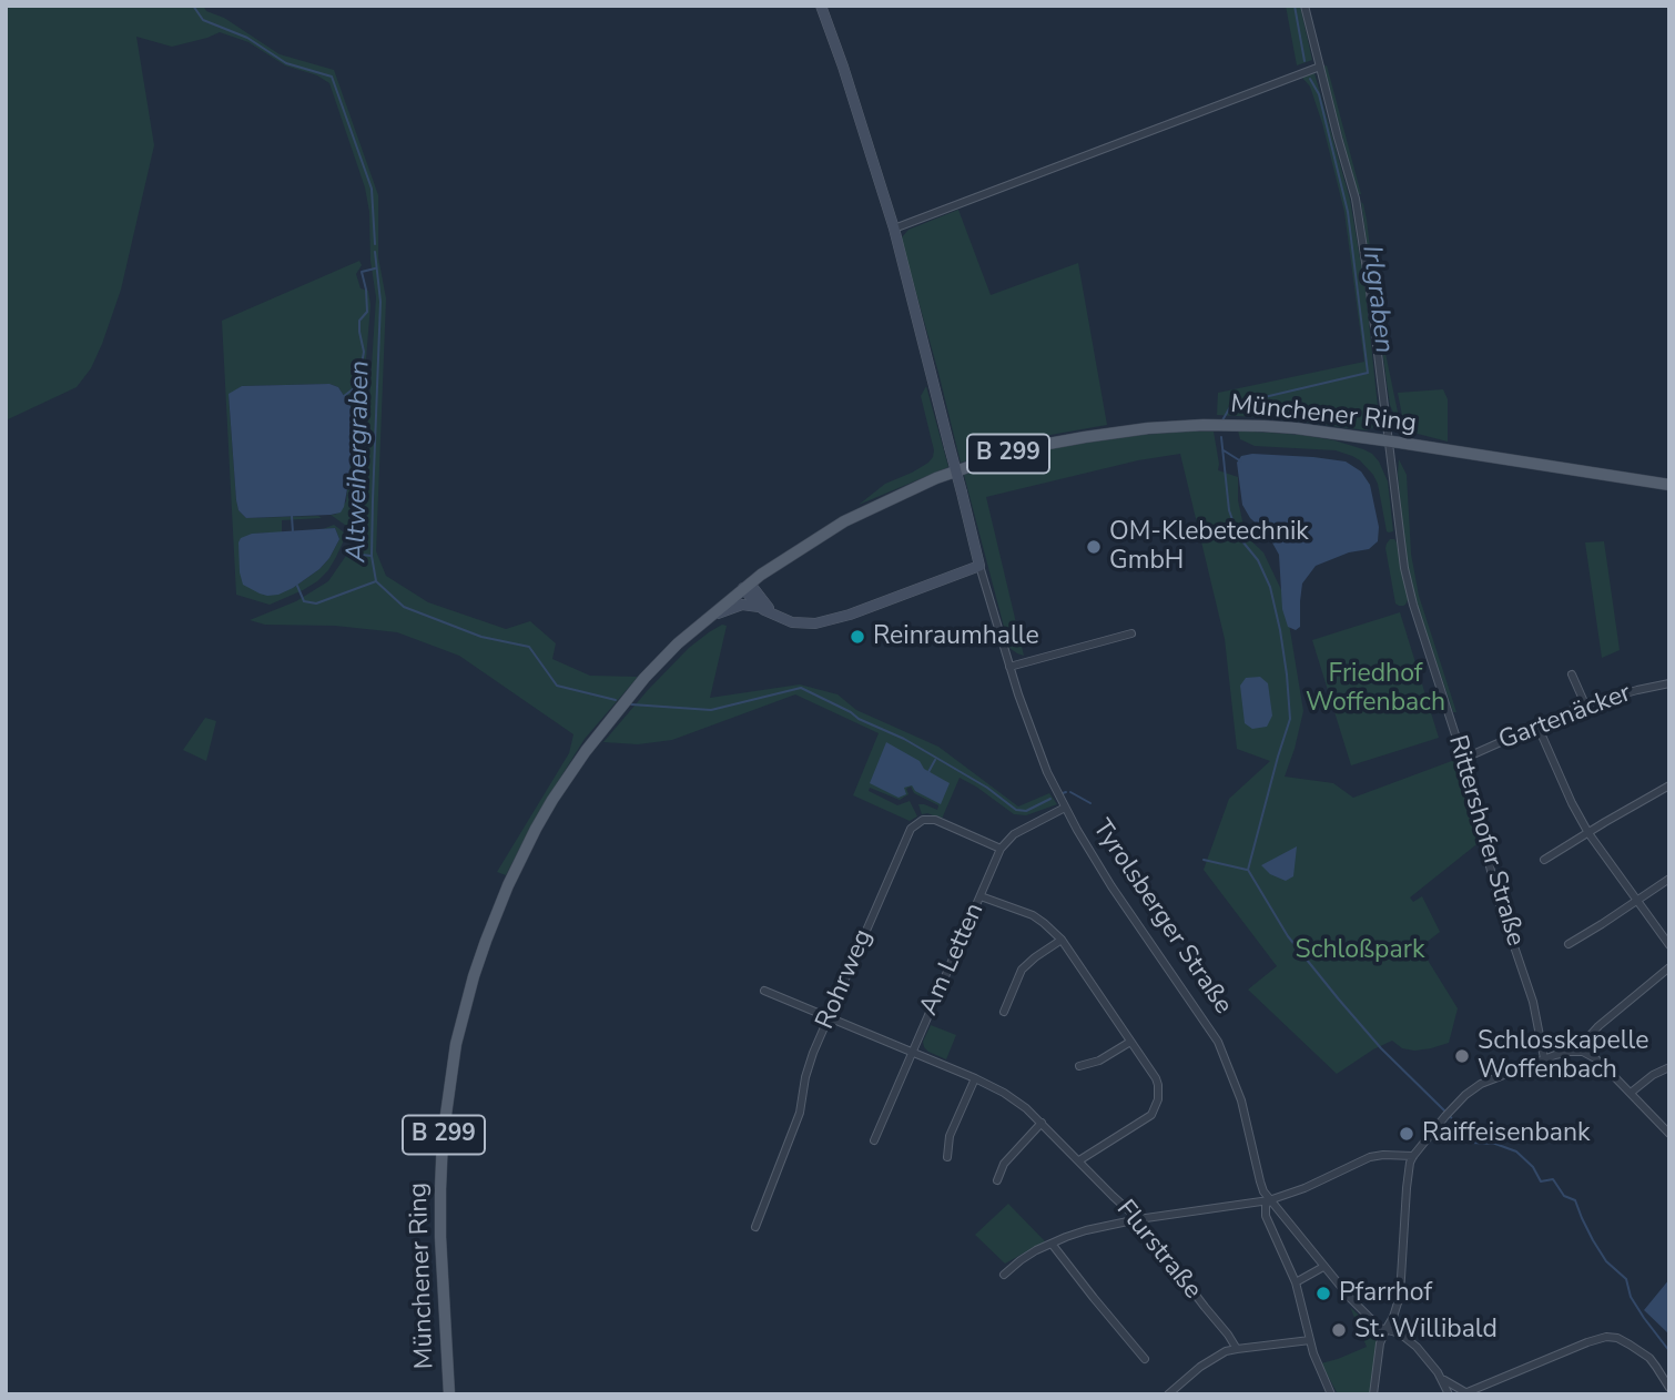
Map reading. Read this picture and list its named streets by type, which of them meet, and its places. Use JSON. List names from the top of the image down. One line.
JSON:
{"streets":{"main road":["Münchener Ring","B 299"],"street":["Gartenäcker","Rittershofer Straße","Tyrolsberger Straße","Am Letten","Rohrweg","Flurstraße"]},"crossings":[["Münchener Ring","Rittershofer Straße"],["Gartenäcker","Rittershofer Straße"],["Tyrolsberger Straße","Am Letten"],["Am Letten","Rohrweg"],["Am Letten","Flurstraße"],["Rohrweg","Flurstraße"]],"water":["Irlgraben","Altweihergraben"],"parks":["Friedhof Woffenbach","Schloßpark"],"places":["OM-Klebetechnik GmbH","Reinraumhalle","Schlosskapelle Woffenbach","Raiffeisenbank","Pfarrhof","St. Willibald"]}
